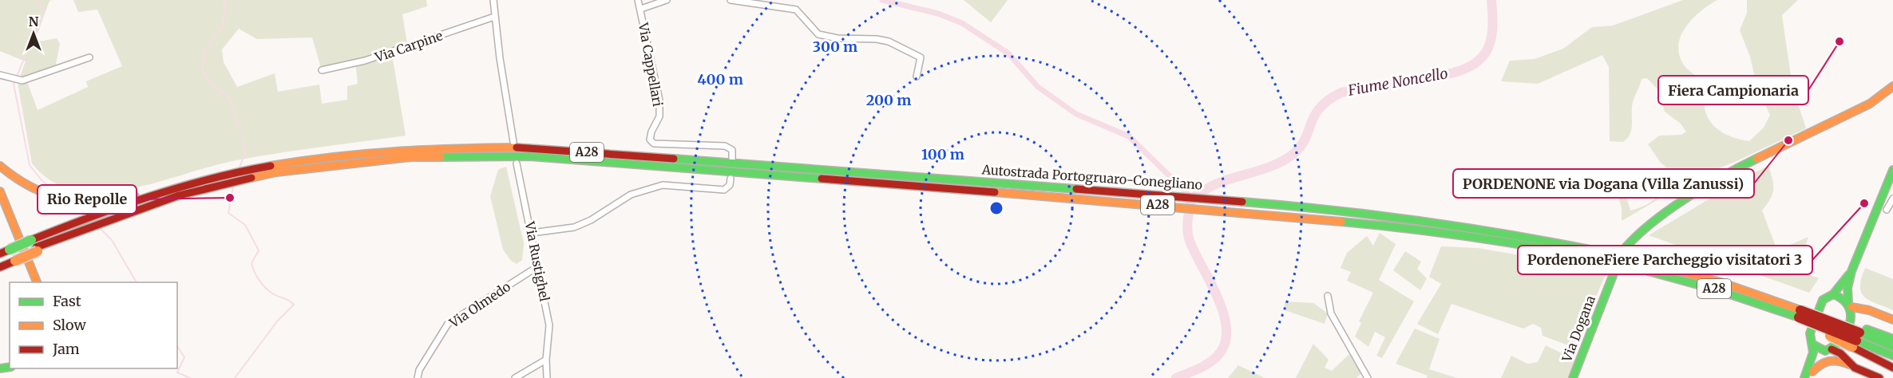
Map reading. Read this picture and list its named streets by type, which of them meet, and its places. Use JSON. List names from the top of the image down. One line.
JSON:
{"streets":{"main road":["A28","Autostrada Portogruaro-Conegliano","Via Dogana"],"street":["Via Carpine","Via Cappellari","Via Rustighel","Via Olmedo"]},"crossings":[["A28","Autostrada Portogruaro-Conegliano"],["Via Rustighel","Via Olmedo"]],"water":["Fiume Noncello"],"places":["Fiera Campionaria","PORDENONE via Dogana (Villa Zanussi)","Rio Repolle","PordenoneFiere Parcheggio visitatori 3"],"legend":["Fast","Slow","Jam"],"north":"top","rings":["300 m","400 m","200 m","100 m"]}
